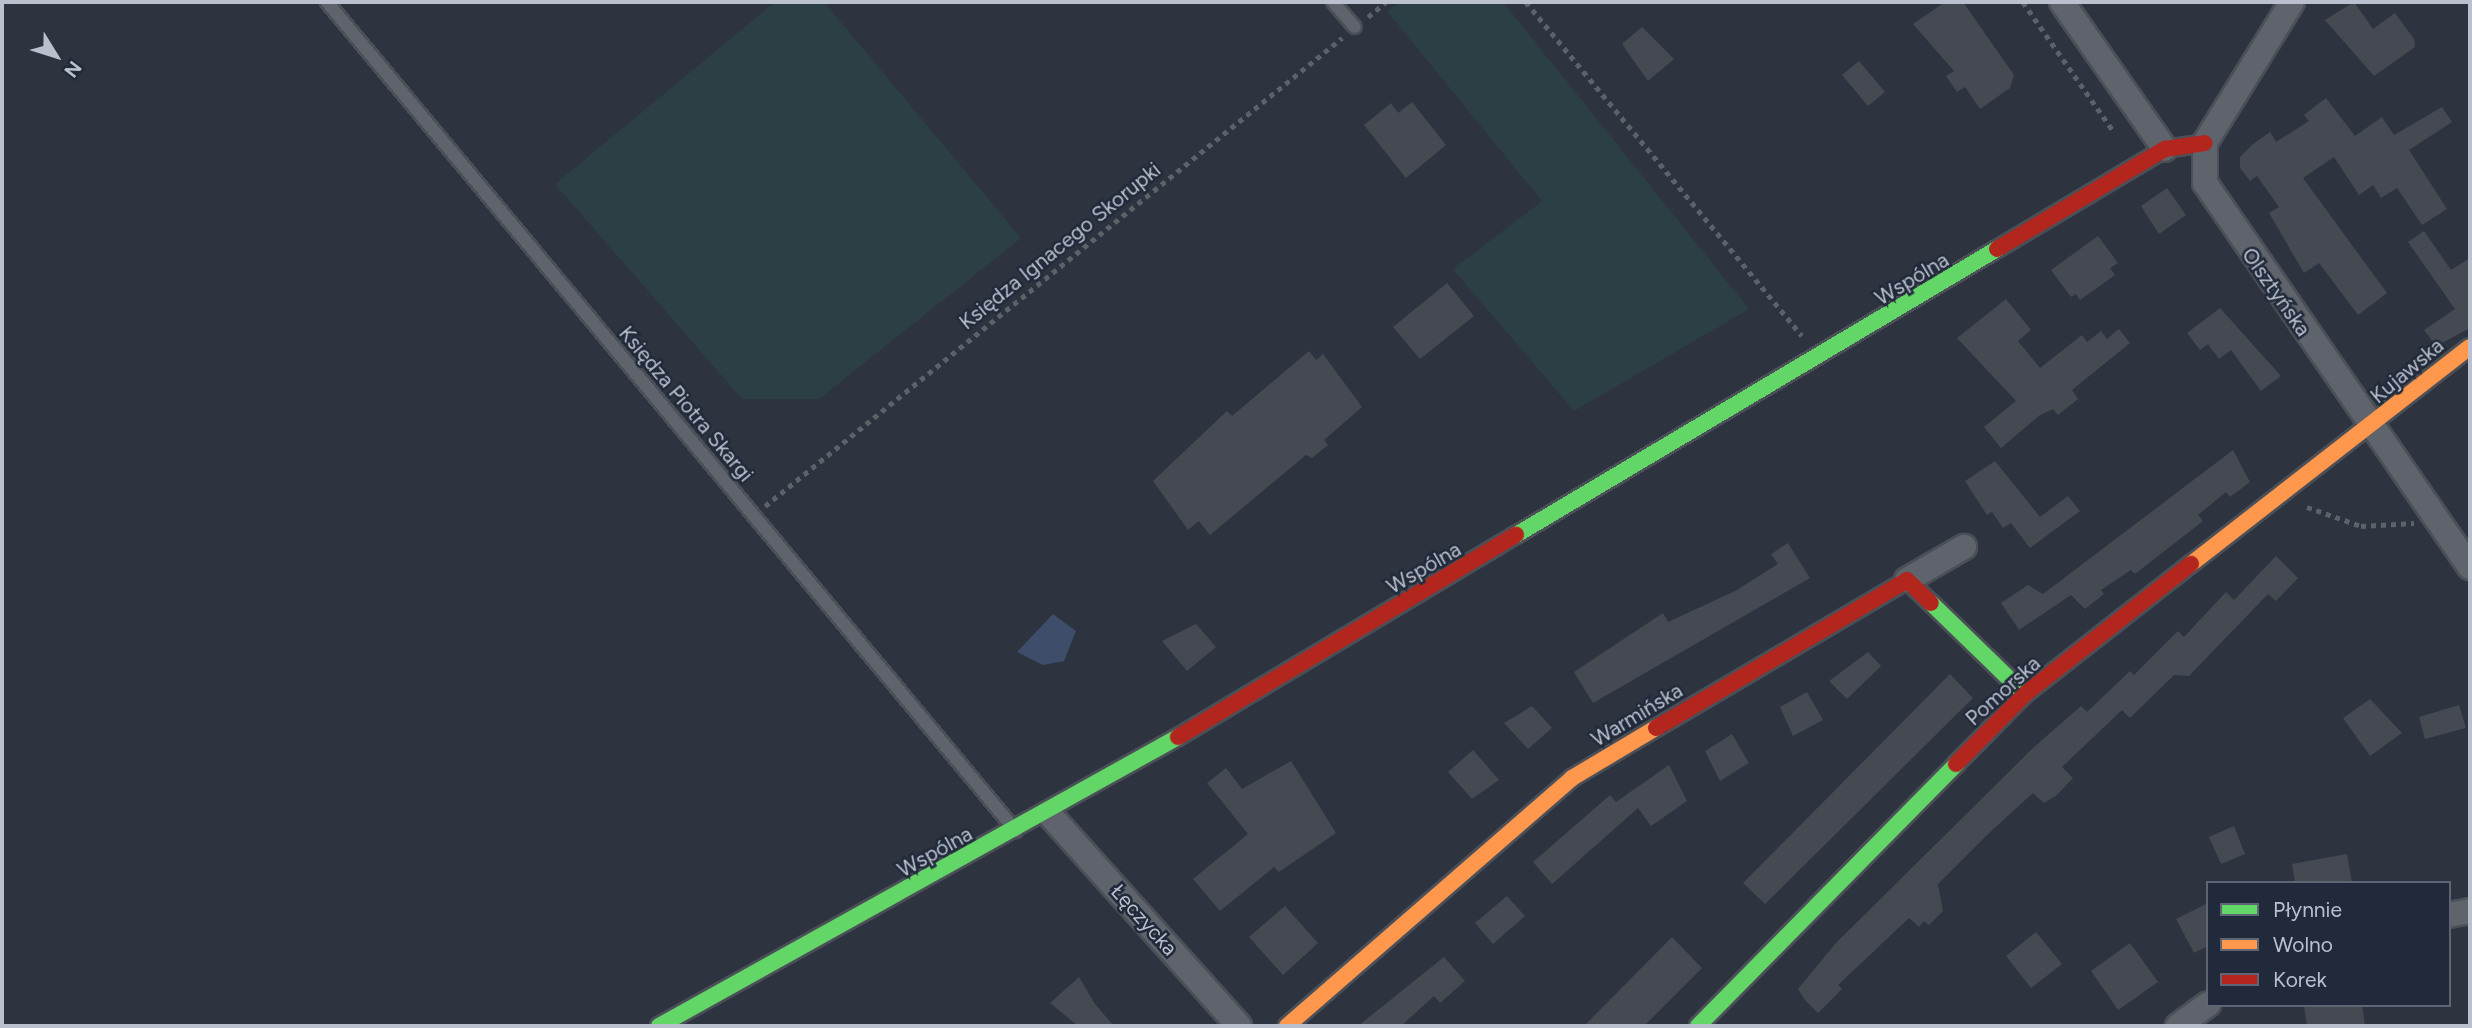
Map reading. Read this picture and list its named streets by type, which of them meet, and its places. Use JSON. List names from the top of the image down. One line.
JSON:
{"streets":{"street":["Wspólna","Olsztyńska","Kujawska","Pomorska","Warmińska","Łęczycka"],"lane":["Księdza Piotra Skargi"],"path":["Księdza Ignacego Skorupki"]},"crossings":[["Księdza Ignacego Skorupki","Księdza Piotra Skargi"],["Wspólna","Olsztyńska"],["Wspólna","Księdza Piotra Skargi"],["Wspólna","Łęczycka"],["Olsztyńska","Kujawska"],["Olsztyńska","Pomorska"],["Kujawska","Pomorska"]],"legend":["Płynnie","Wolno","Korek"],"north":"bottom right"}
